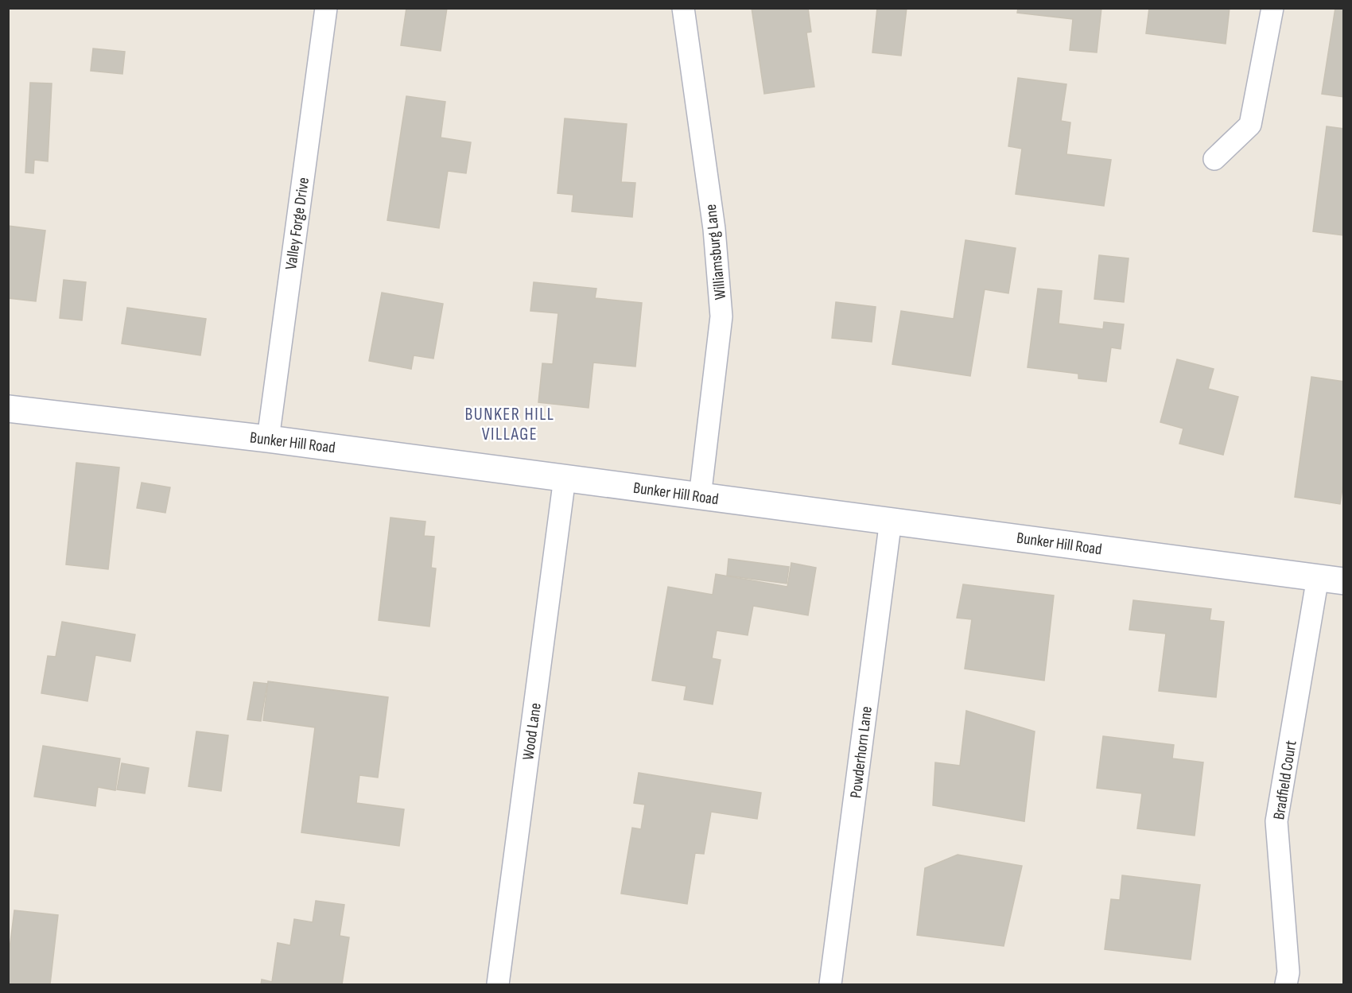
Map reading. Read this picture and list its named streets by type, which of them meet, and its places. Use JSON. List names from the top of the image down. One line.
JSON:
{"streets":{"street":["Valley Forge Drive","Williamsburg Lane","Bunker Hill Road","Wood Lane","Powderhorn Lane","Bradfield Court"]},"crossings":[["Valley Forge Drive","Bunker Hill Road"],["Williamsburg Lane","Bunker Hill Road"],["Bunker Hill Road","Wood Lane"],["Bunker Hill Road","Powderhorn Lane"],["Bunker Hill Road","Bradfield Court"]],"districts":["BUNKER HILL VILLAGE"]}
